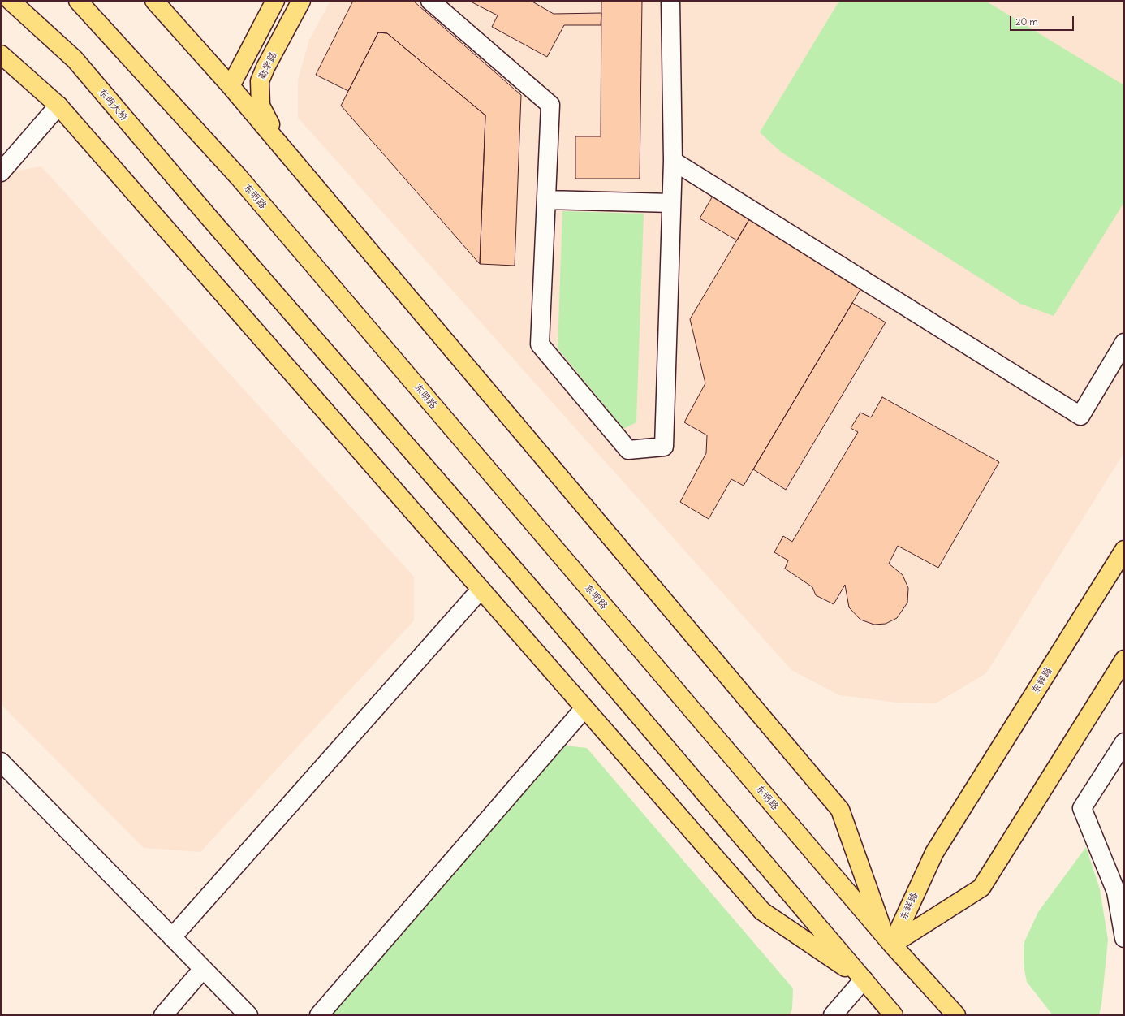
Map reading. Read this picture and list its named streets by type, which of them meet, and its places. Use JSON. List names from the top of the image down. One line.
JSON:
{"streets":{"main road":["勤学路","东明大桥","东明路","东祥路"]},"crossings":[["东明路","东祥路"]],"scale_bar":"20 m"}
